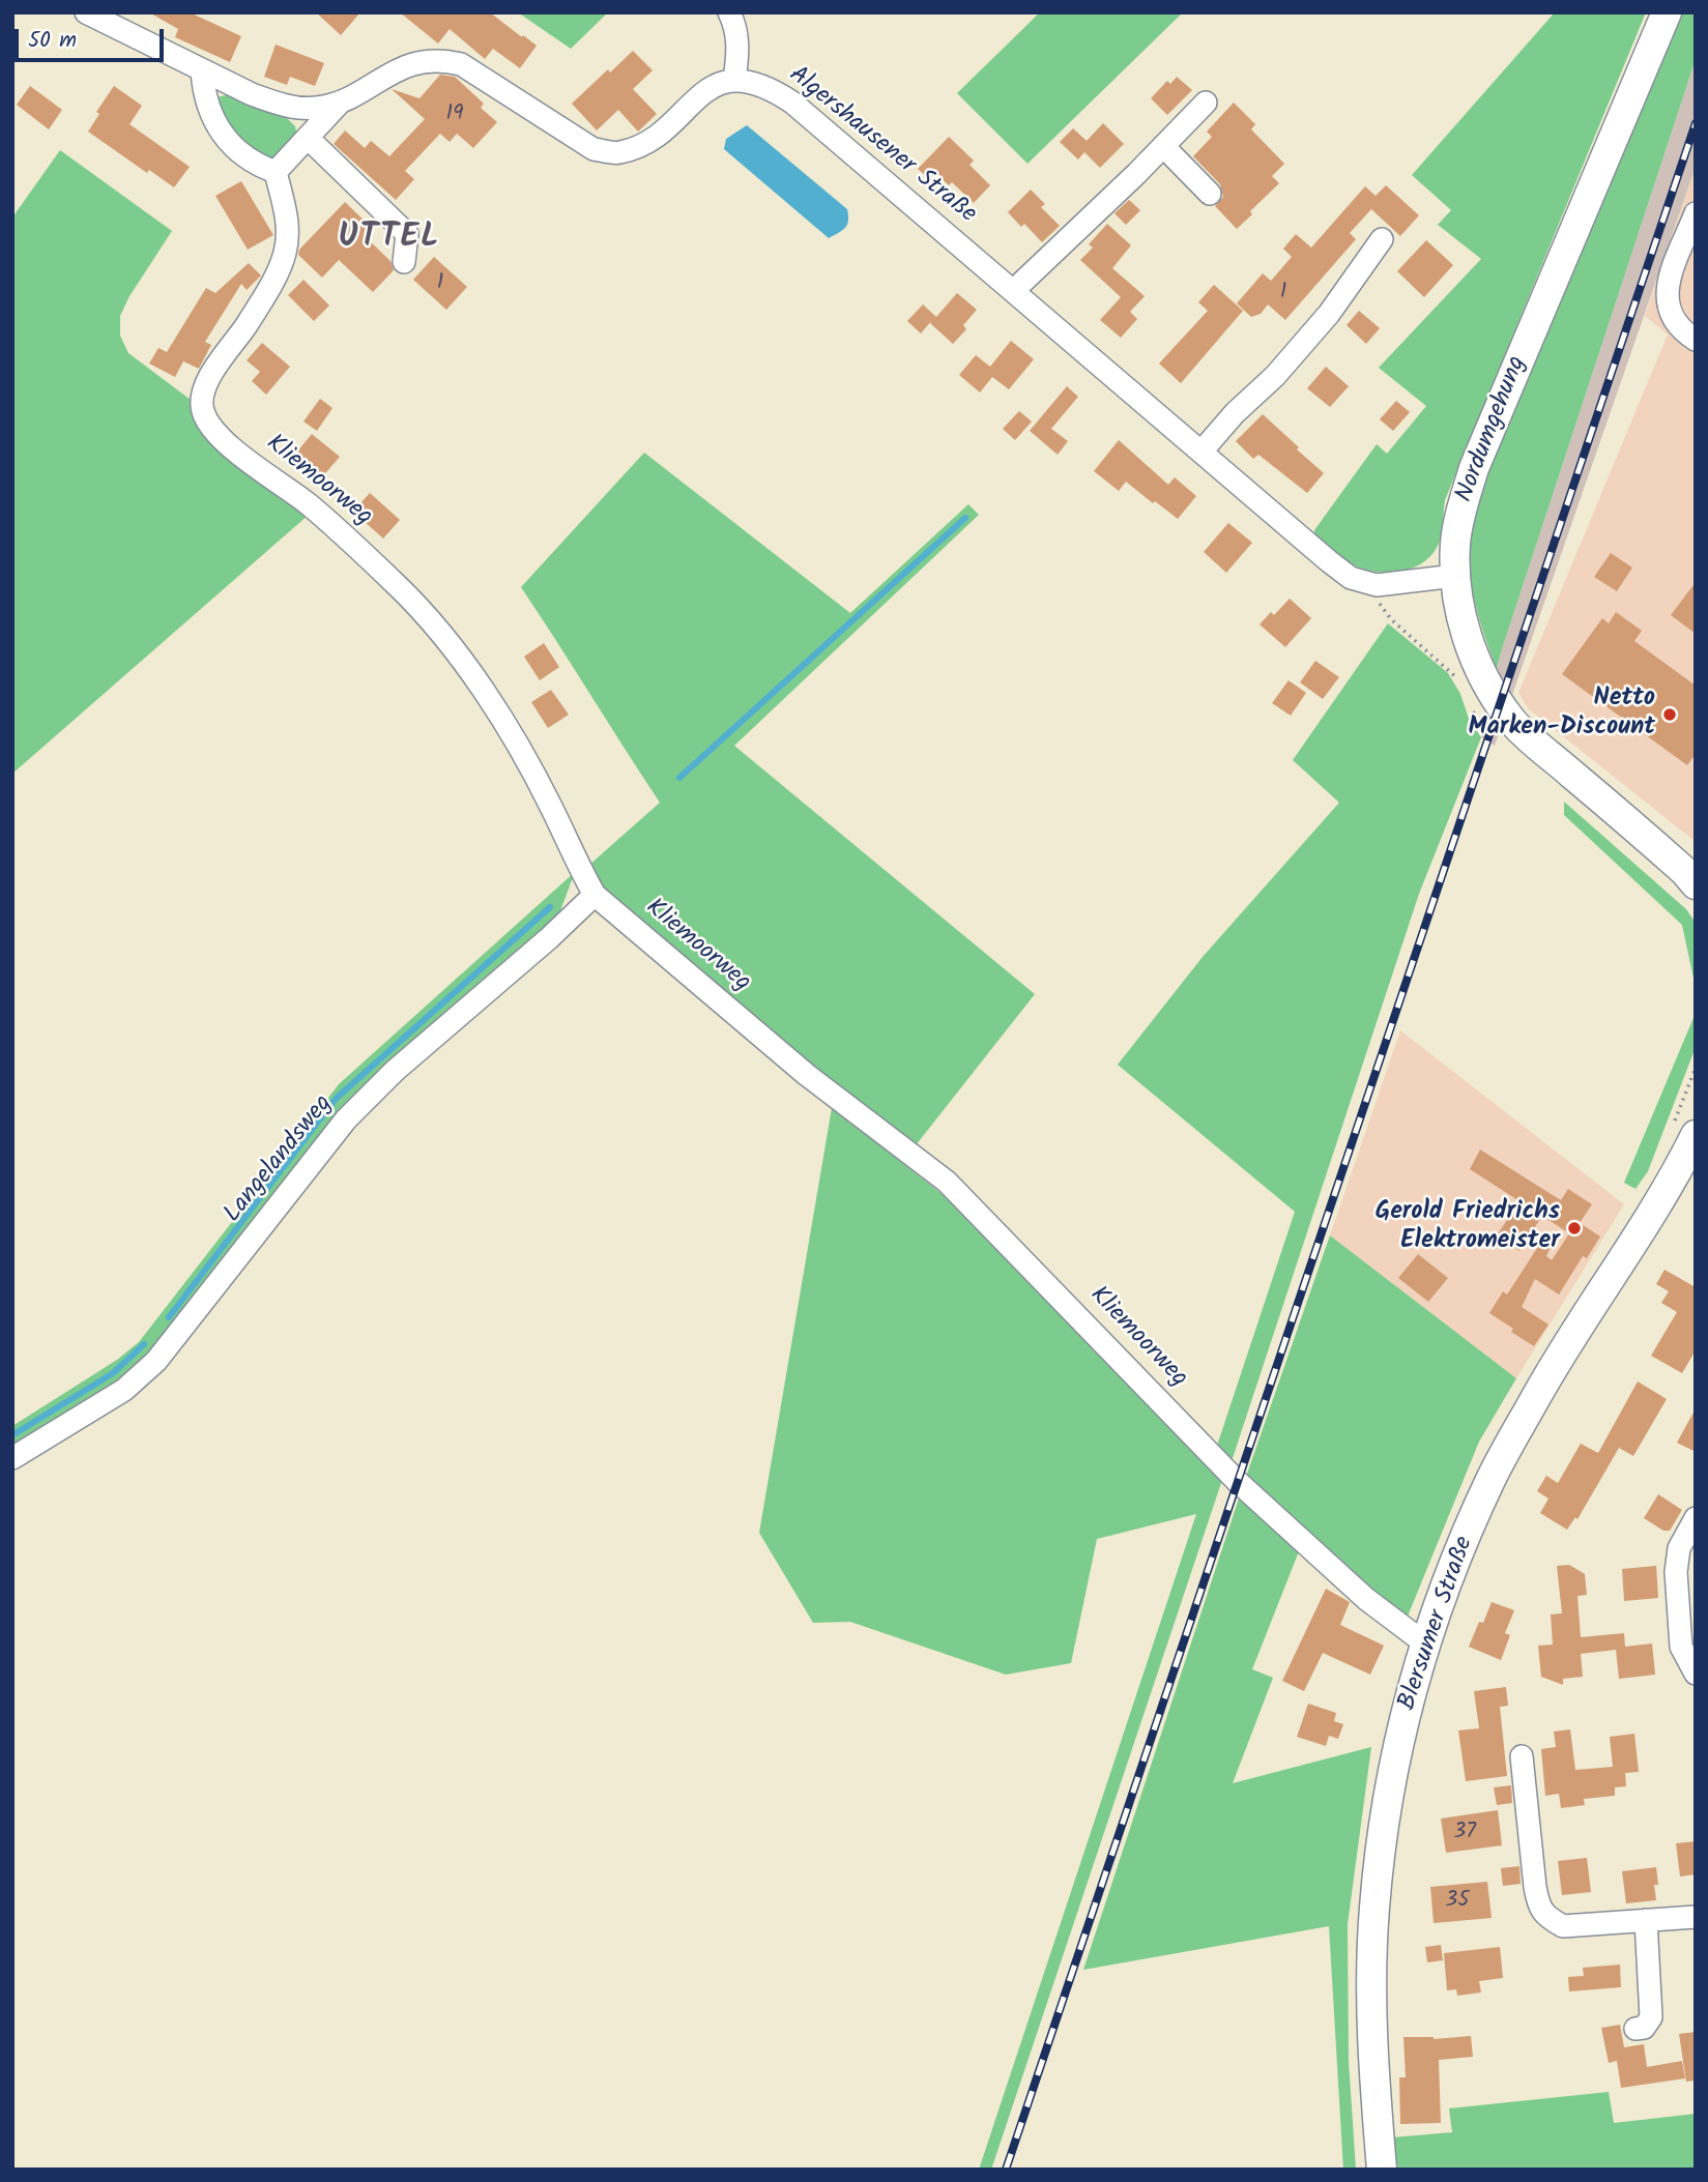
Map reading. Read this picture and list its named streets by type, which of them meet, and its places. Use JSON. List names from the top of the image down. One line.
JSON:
{"streets":{"main road":["Nordumgehung","Blersumer Straße"],"street":["Algershausener Straße","Kliemoorweg","Langelandsweg"]},"crossings":[["Algershausener Straße","Nordumgehung"],["Kliemoorweg","Langelandsweg"],["Kliemoorweg","Blersumer Straße"]],"districts":["UTTEL"],"places":["Netto Marken-Discount","Gerold Friedrichs Elektromeister"],"house_numbers":["19","1","1","37","35"],"scale_bar":"50 m"}
